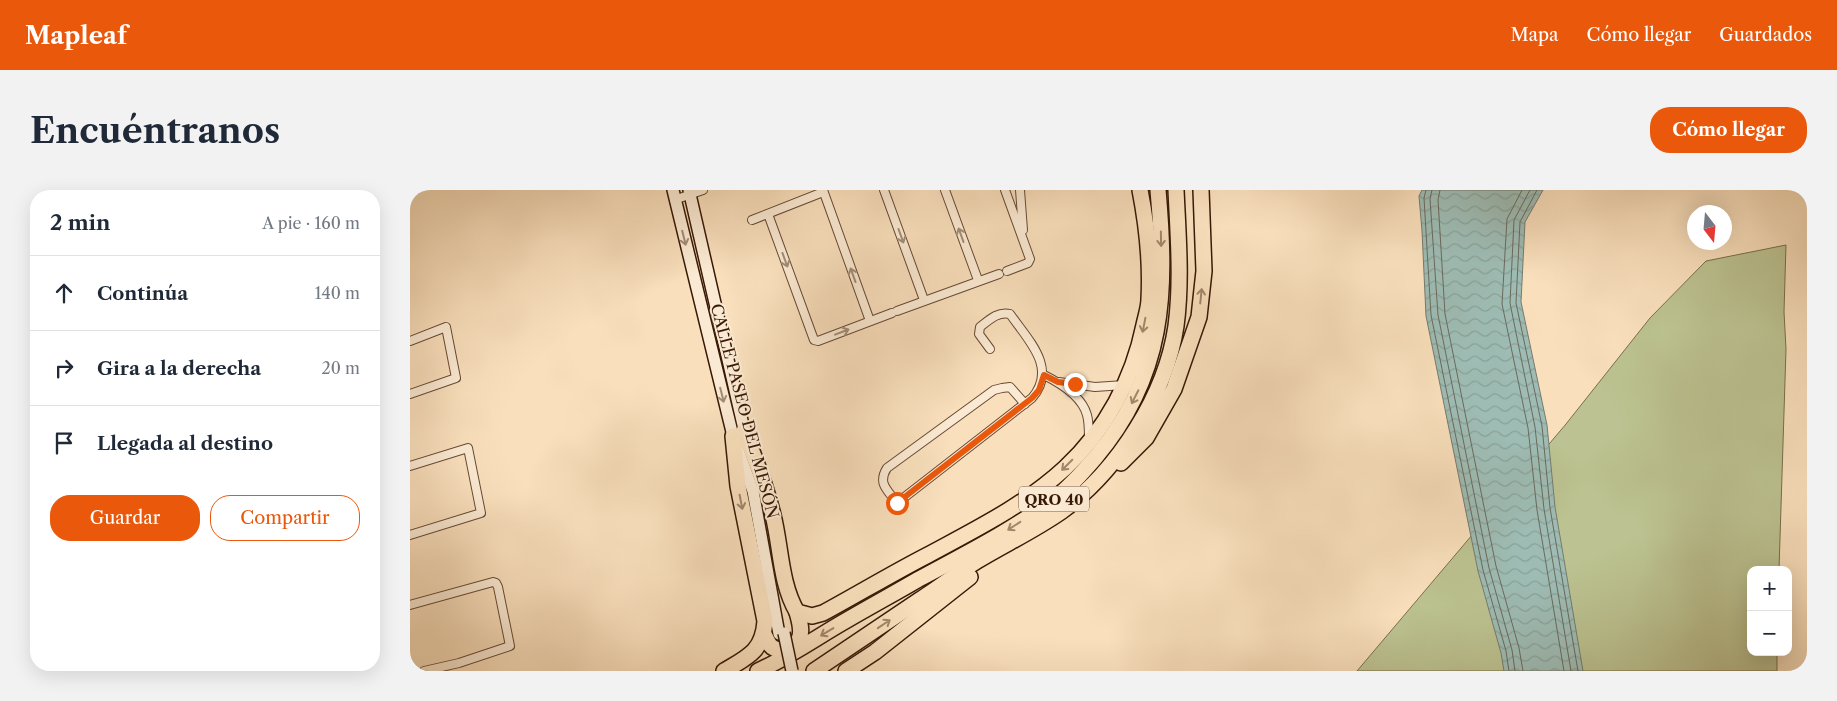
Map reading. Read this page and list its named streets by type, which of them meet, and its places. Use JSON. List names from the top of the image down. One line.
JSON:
{"streets":{"highway":["QRO 40"],"main road":["CALLE PASEO DEL MESÓN"]},"north":"bottom","page":{"header":"Mapleaf","nav":["Mapa","Cómo llegar","Guardados"],"buttons":["Cómo llegar",["Guardar","Compartir"]],"title":"Encuéntranos","heading":["2 min","A pie · 160 m"],"list":[["Continúa","140 m"],["Gira a la derecha","20 m"],"Llegada al destino"],"map_buttons":["+","−"]}}
